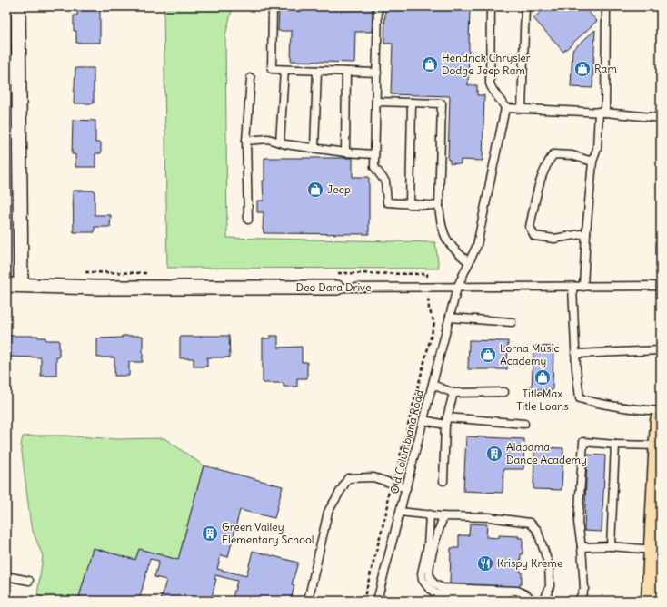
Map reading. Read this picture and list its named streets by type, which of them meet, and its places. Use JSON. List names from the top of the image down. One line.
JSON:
{"streets":{"street":["Deo Dara Drive"],"lane":["Old Columbiana Road"]},"crossings":[["Deo Dara Drive","Old Columbiana Road"]],"places":{"shop":["Hendrick Chrysler Dodge Jeep Ram","Ram","Jeep","Lorna Music Academy","TitleMax Title Loans"],"building":["Alabama Dance Academy","Green Valley Elementary School"],"restaurant":["Krispy Kreme"]}}
